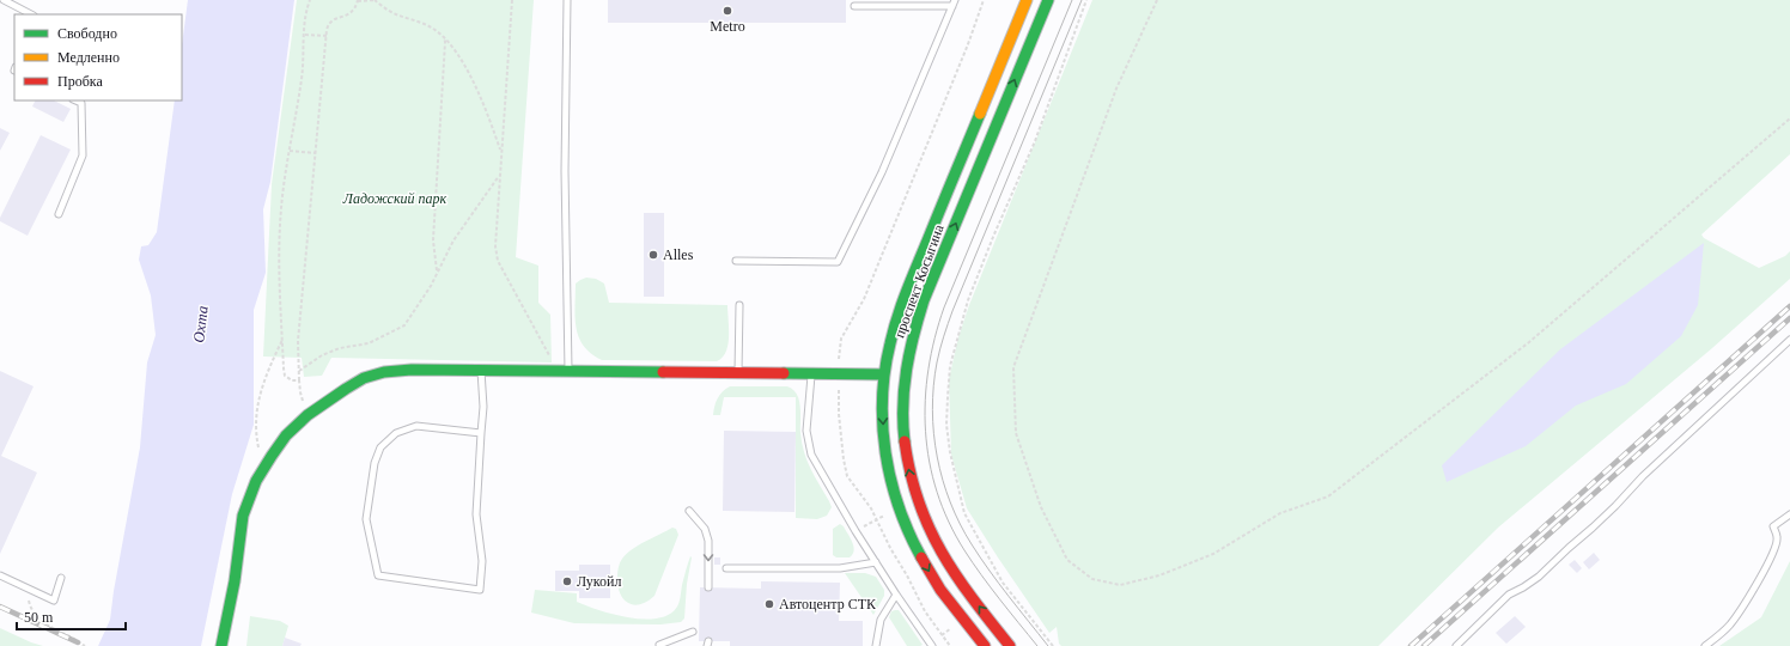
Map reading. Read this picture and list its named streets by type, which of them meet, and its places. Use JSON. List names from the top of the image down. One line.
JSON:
{"streets":{"main road":["проспект Косыгина"]},"water":["Охта"],"parks":["Ладожский парк"],"places":["Metro","Alles","Лукойл","Автоцентр СТК"],"legend":["Свободно","Медленно","Пробка"],"scale_bar":"50 m"}
